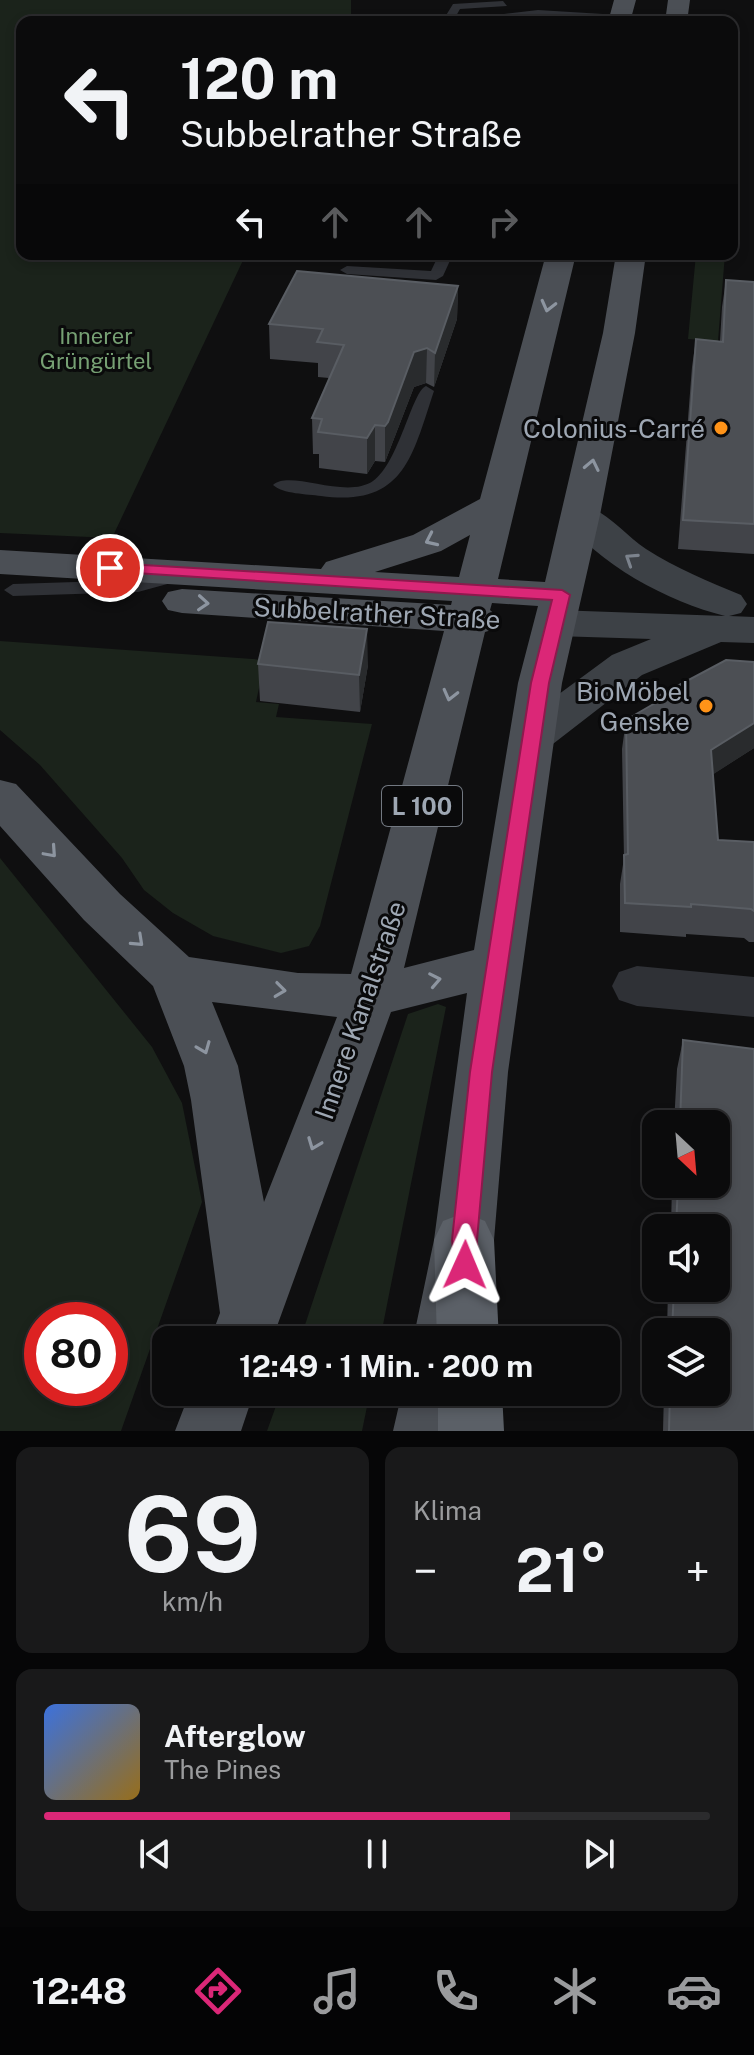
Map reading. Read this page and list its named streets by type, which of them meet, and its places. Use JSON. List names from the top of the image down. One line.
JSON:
{"streets":{"main road":["Subbelrather Straße","L 100","Innere Kanalstraße"]},"crossings":[["Subbelrather Straße","Innere Kanalstraße"]],"parks":["Innerer Grüngürtel"],"places":["Colonius-Carré","BioMöbel Genske"],"north":"bottom right","page":{"turn":["120 m","Subbelrather Straße"],"limit":"80","trip":"12:49 · 1 Min. · 200 m","tile":[["69","km/h"],"Klima"],"heat":["−","21°","+"],"song":["Afterglow","The Pines"],"tabs":"12:48"}}
